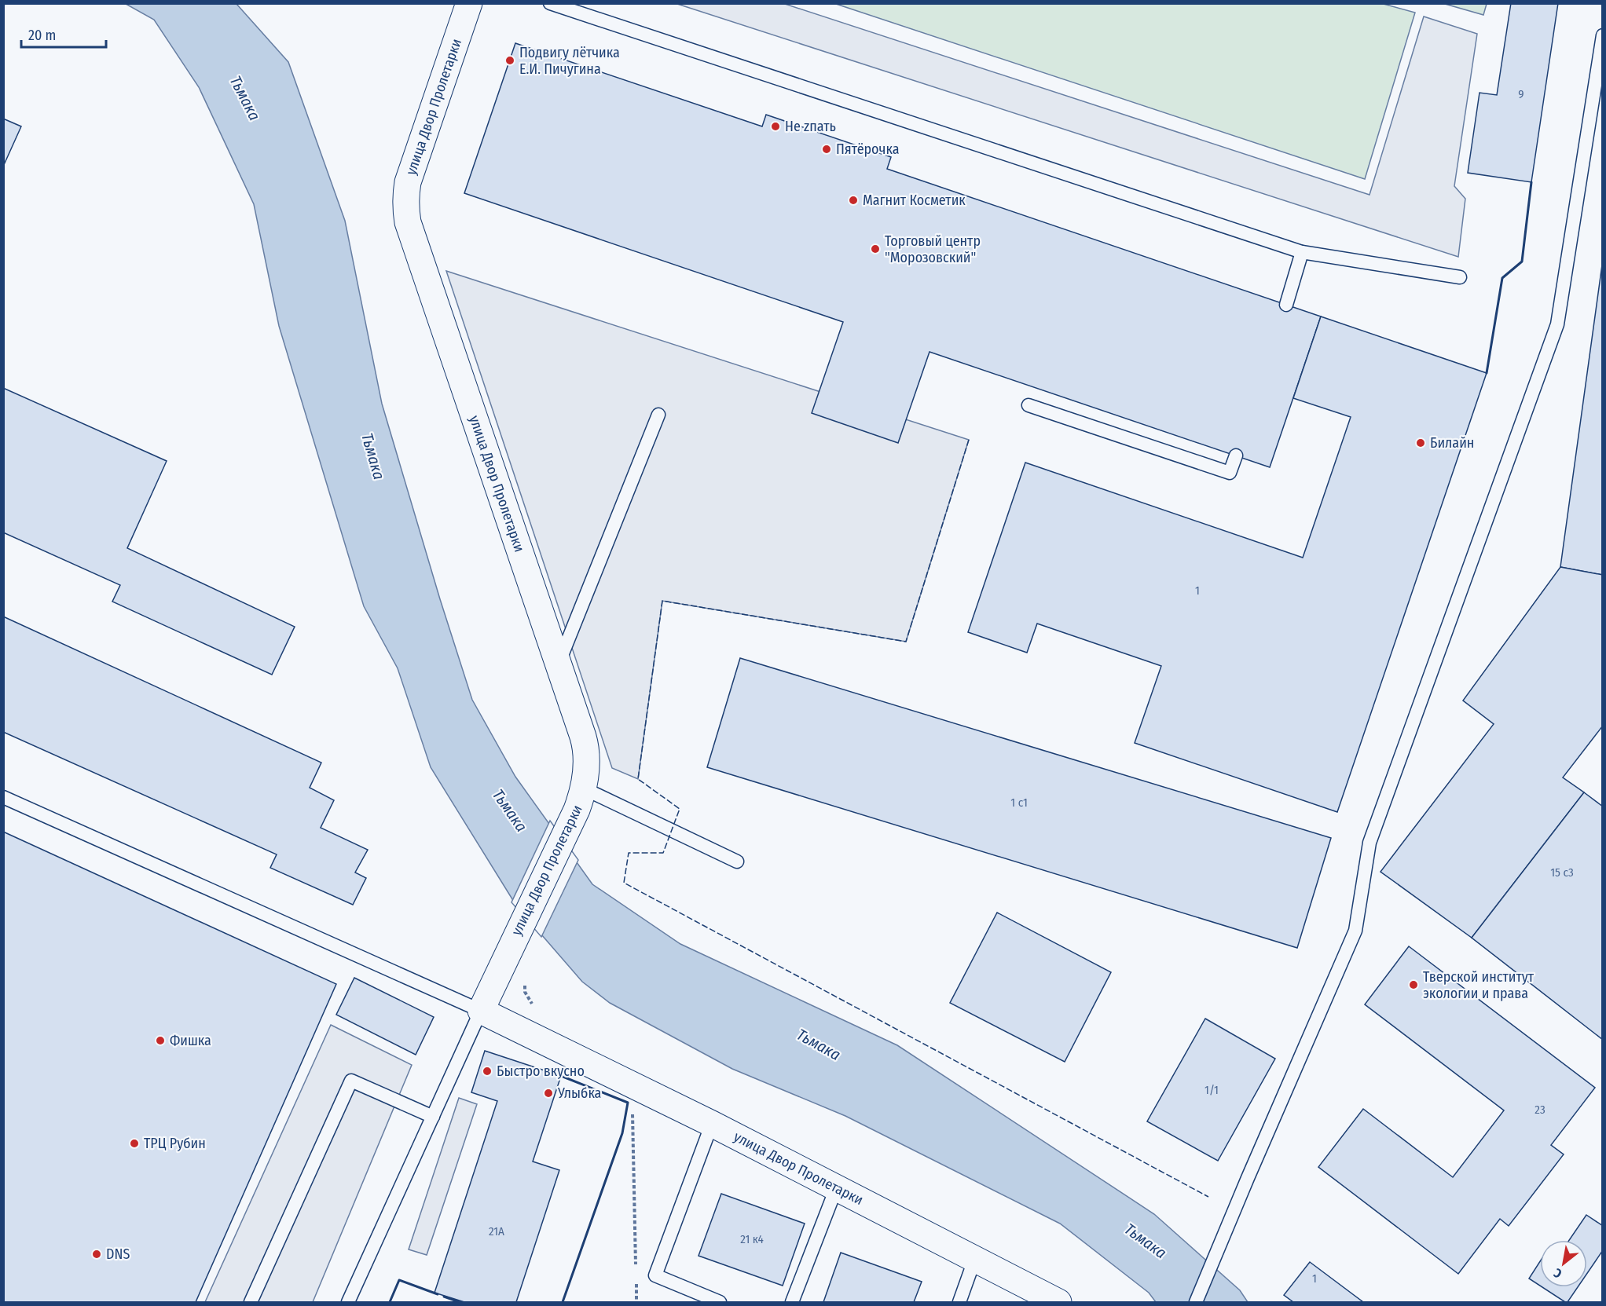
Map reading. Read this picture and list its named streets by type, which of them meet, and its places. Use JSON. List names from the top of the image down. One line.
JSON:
{"streets":{"street":["улица Двор Пролетарки"]},"water":["Тьмака"],"places":["Подвигу лётчика Е.И. Пичугина","Не zпать","Пятёрочка","Магнит Косметик","Торговый центр \"Морозовский\"","Билайн","Тверской институт экологии и права","Фишка","Быстро вкусно","Улыбка","ТРЦ Рубин","DNS"],"house_numbers":["9","1","1 с1","15 с3","1/1","23","21А","21 к4","1"],"scale_bar":"20 m","north":"bottom left"}
